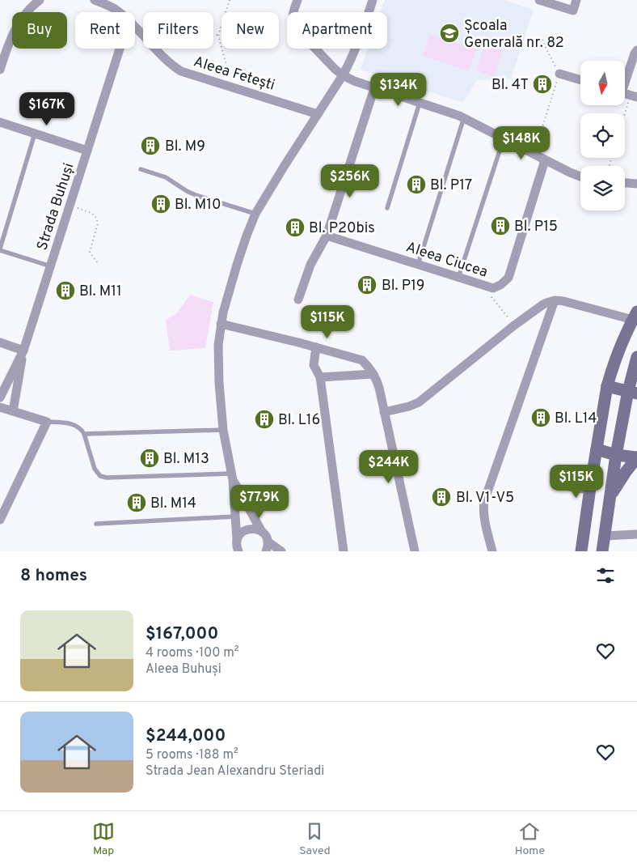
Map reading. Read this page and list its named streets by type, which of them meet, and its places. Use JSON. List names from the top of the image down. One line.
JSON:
{"streets":{"street":["Aleea Fetești","Strada Buhuși","Aleea Ciucea"]},"places":{"school or university":["Școala Generală nr. 82"],"building":["Bl. 4T","Bl. M9","Bl. P17","Bl. M10","Bl. P15","Bl. P20bis","Bl. P19","Bl. M11","Bl. L14","Bl. L16","Bl. M13","Bl. V1-V5","Bl. M14"]},"north":"bottom","page":{"chip":["Buy","Rent","Filters","New","Apartment"],"price":["$134K","$167K","$148K","$256K","$115K","$244K","$115K","$77.9K"],"heading":"8 homes","list":[{"name":"$167,000","note":"4 rooms · 100 m² · Aleea Buhuși"},{"name":"$244,000","note":"5 rooms · 188 m² · Strada Jean Alexandru Steriadi"}],"tabs":["Map","Saved","Home"]}}
